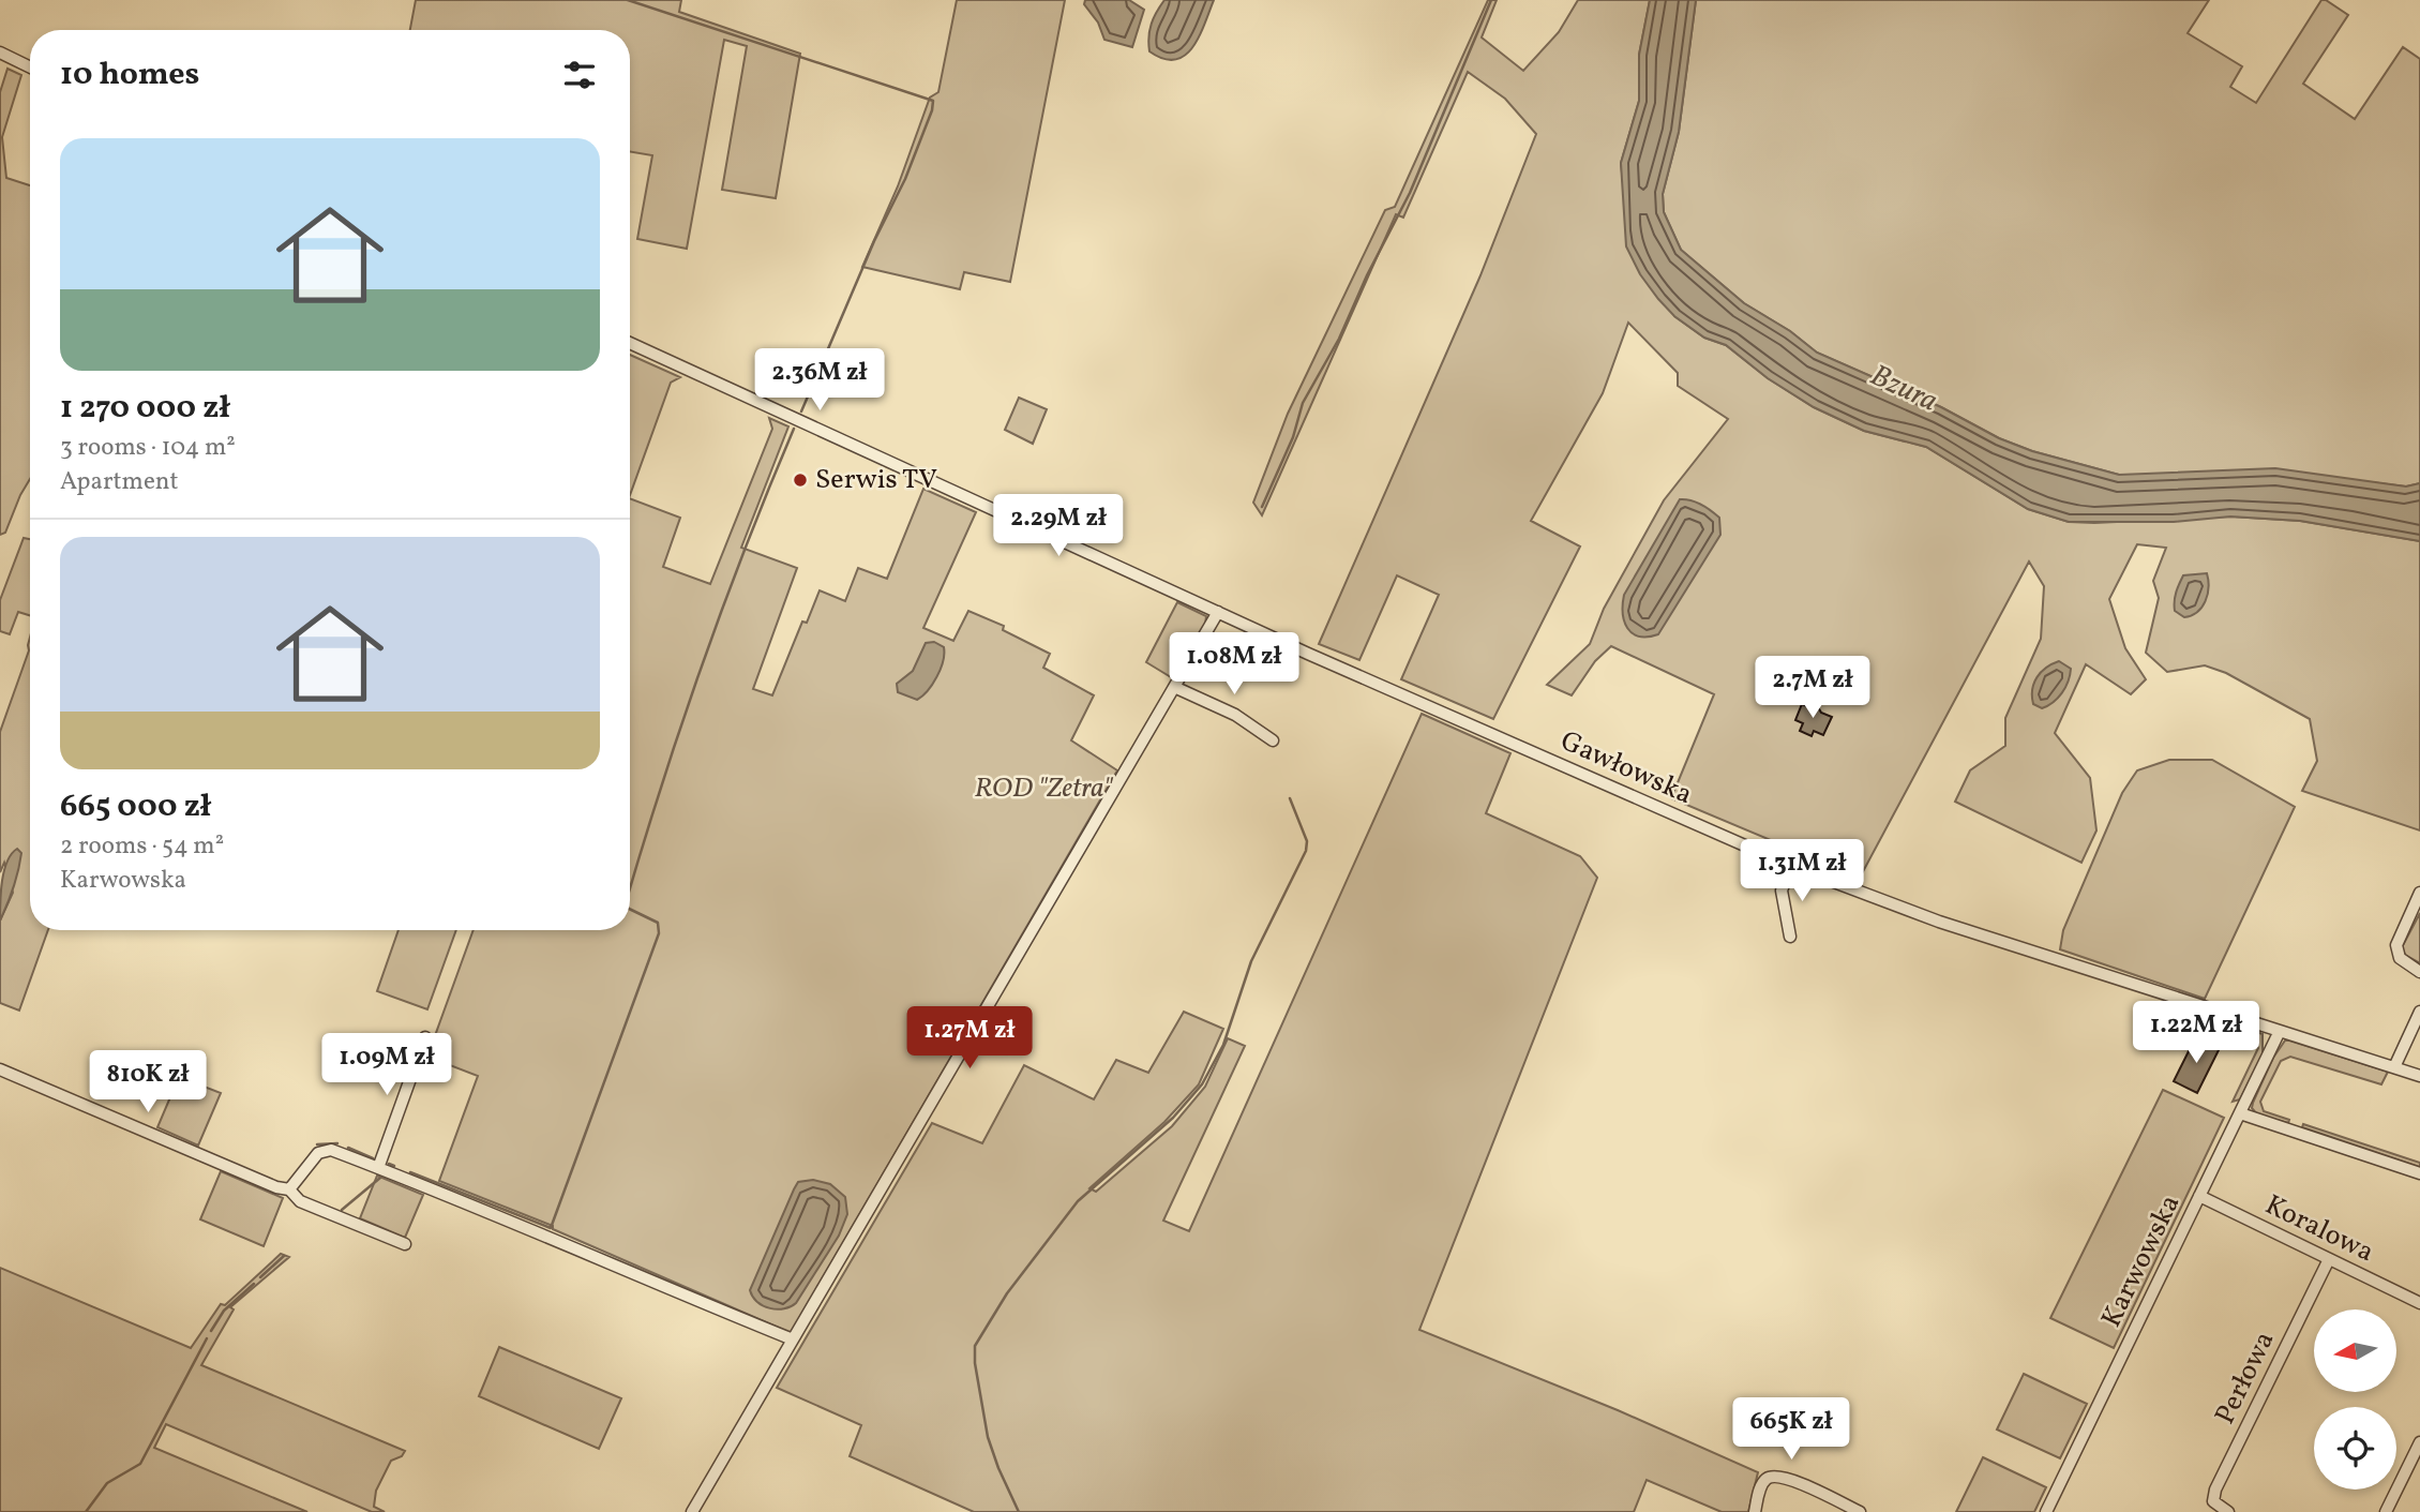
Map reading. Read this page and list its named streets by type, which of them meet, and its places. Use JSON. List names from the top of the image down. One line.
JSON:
{"streets":{"street":["Gawłowska","Koralowa","Karwowska","Perłowa"]},"crossings":[["Gawłowska","Karwowska"],["Koralowa","Karwowska"],["Koralowa","Perłowa"]],"water":["Bzura"],"parks":["ROD \"Zetra\""],"places":["Serwis TV"],"north":"left","page":{"heading":"10 homes","list":[{"name":"1 270 000 zł","note":"3 rooms · 104 m² · Apartment"},{"name":"665 000 zł","note":"2 rooms · 54 m² · Karwowska"}],"price":["2.36M zł","2.29M zł","1.08M zł","2.7M zł","1.31M zł","1.22M zł","1.27M zł","1.09M zł","810K zł","665K zł"]}}
